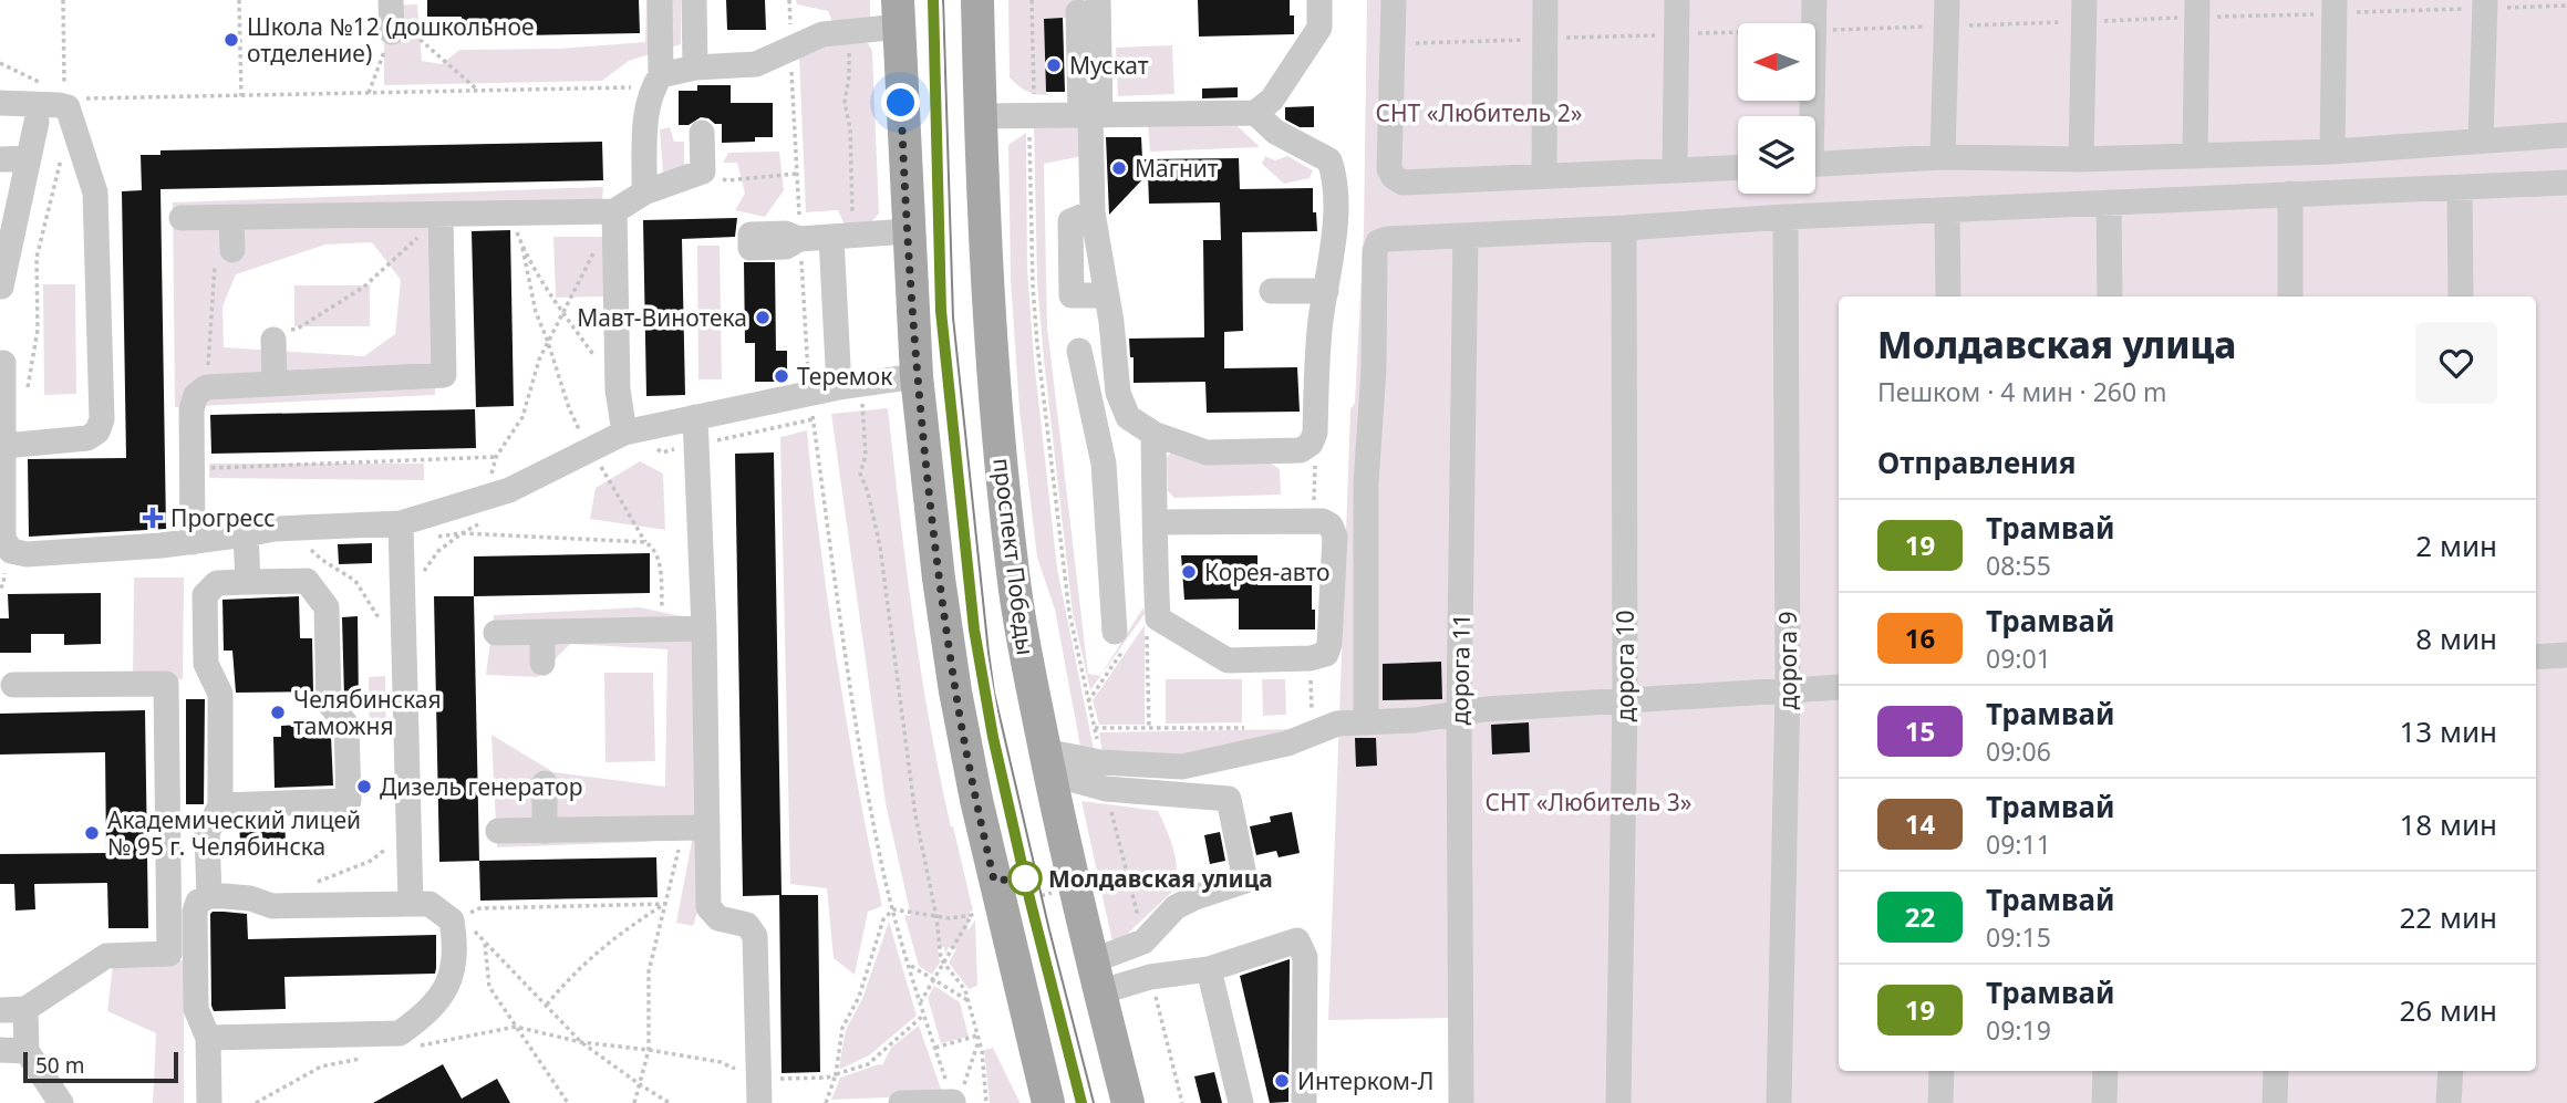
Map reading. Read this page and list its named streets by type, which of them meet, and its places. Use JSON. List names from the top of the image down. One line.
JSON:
{"streets":{"main road":["проспект Победы"],"street":["дорога 9","дорога 10","дорога 11"]},"parks":["СНТ «Любитель 2»","СНТ «Любитель 3»"],"places":{"other":["Школа №12 (дошкольное отделение)","Мускат","Магнит","Мавт-Винотека","Теремок","Корея-авто","Челябинская таможня","Дизель генератор","Академический лицей № 95 г. Челябинска","Молдавская улица","Интерком-Л"],"health":["Прогресс"]},"lines":["tram line 19"],"scale_bar":"50 m","north":"left","page":{"heading":[["Молдавская улица","Пешком · 4 мин · 260 m"],"Отправления"],"list":[{"mark":"19","name":"Трамвай","note":"08:55","value":"2 мин"},{"mark":"16","name":"Трамвай","note":"09:01","value":"8 мин"},{"mark":"15","name":"Трамвай","note":"09:06","value":"13 мин"},{"mark":"14","name":"Трамвай","note":"09:11","value":"18 мин"},{"mark":"22","name":"Трамвай","note":"09:15","value":"22 мин"},{"mark":"19","name":"Трамвай","note":"09:19","value":"26 мин"}],"scale":"50 m"}}
